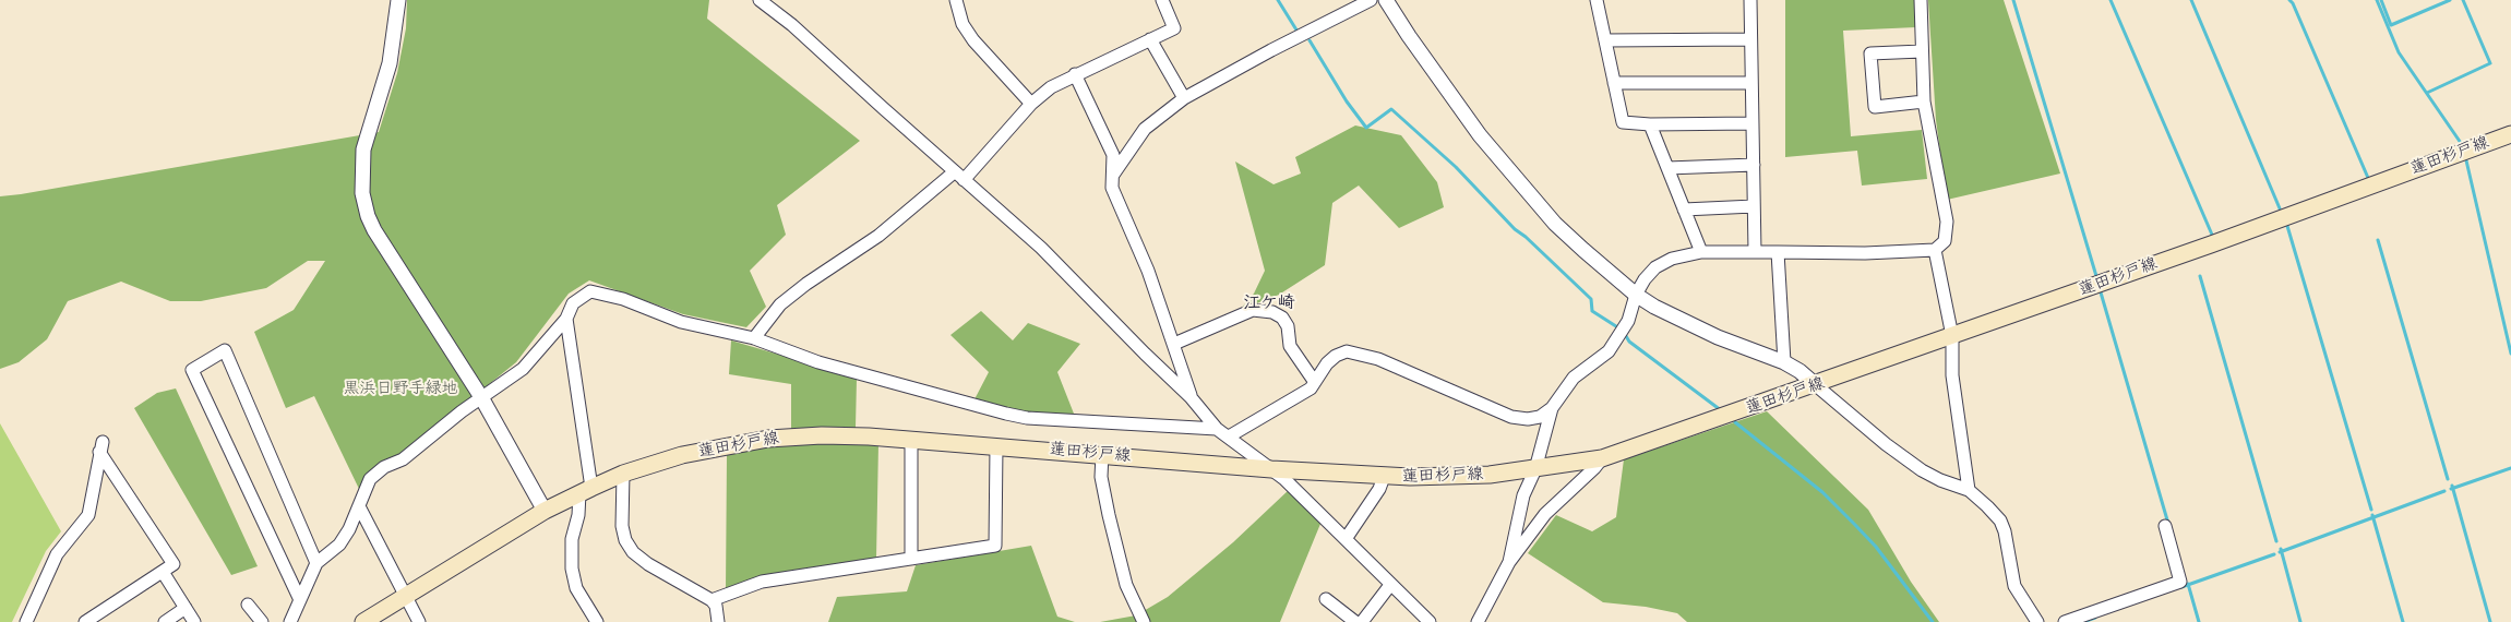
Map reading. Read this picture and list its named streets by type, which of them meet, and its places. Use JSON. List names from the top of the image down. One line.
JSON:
{"streets":{"main road":["蓮田杉戸線"]},"districts":["江ケ崎"],"parks":["黒浜日野手緑地"]}
